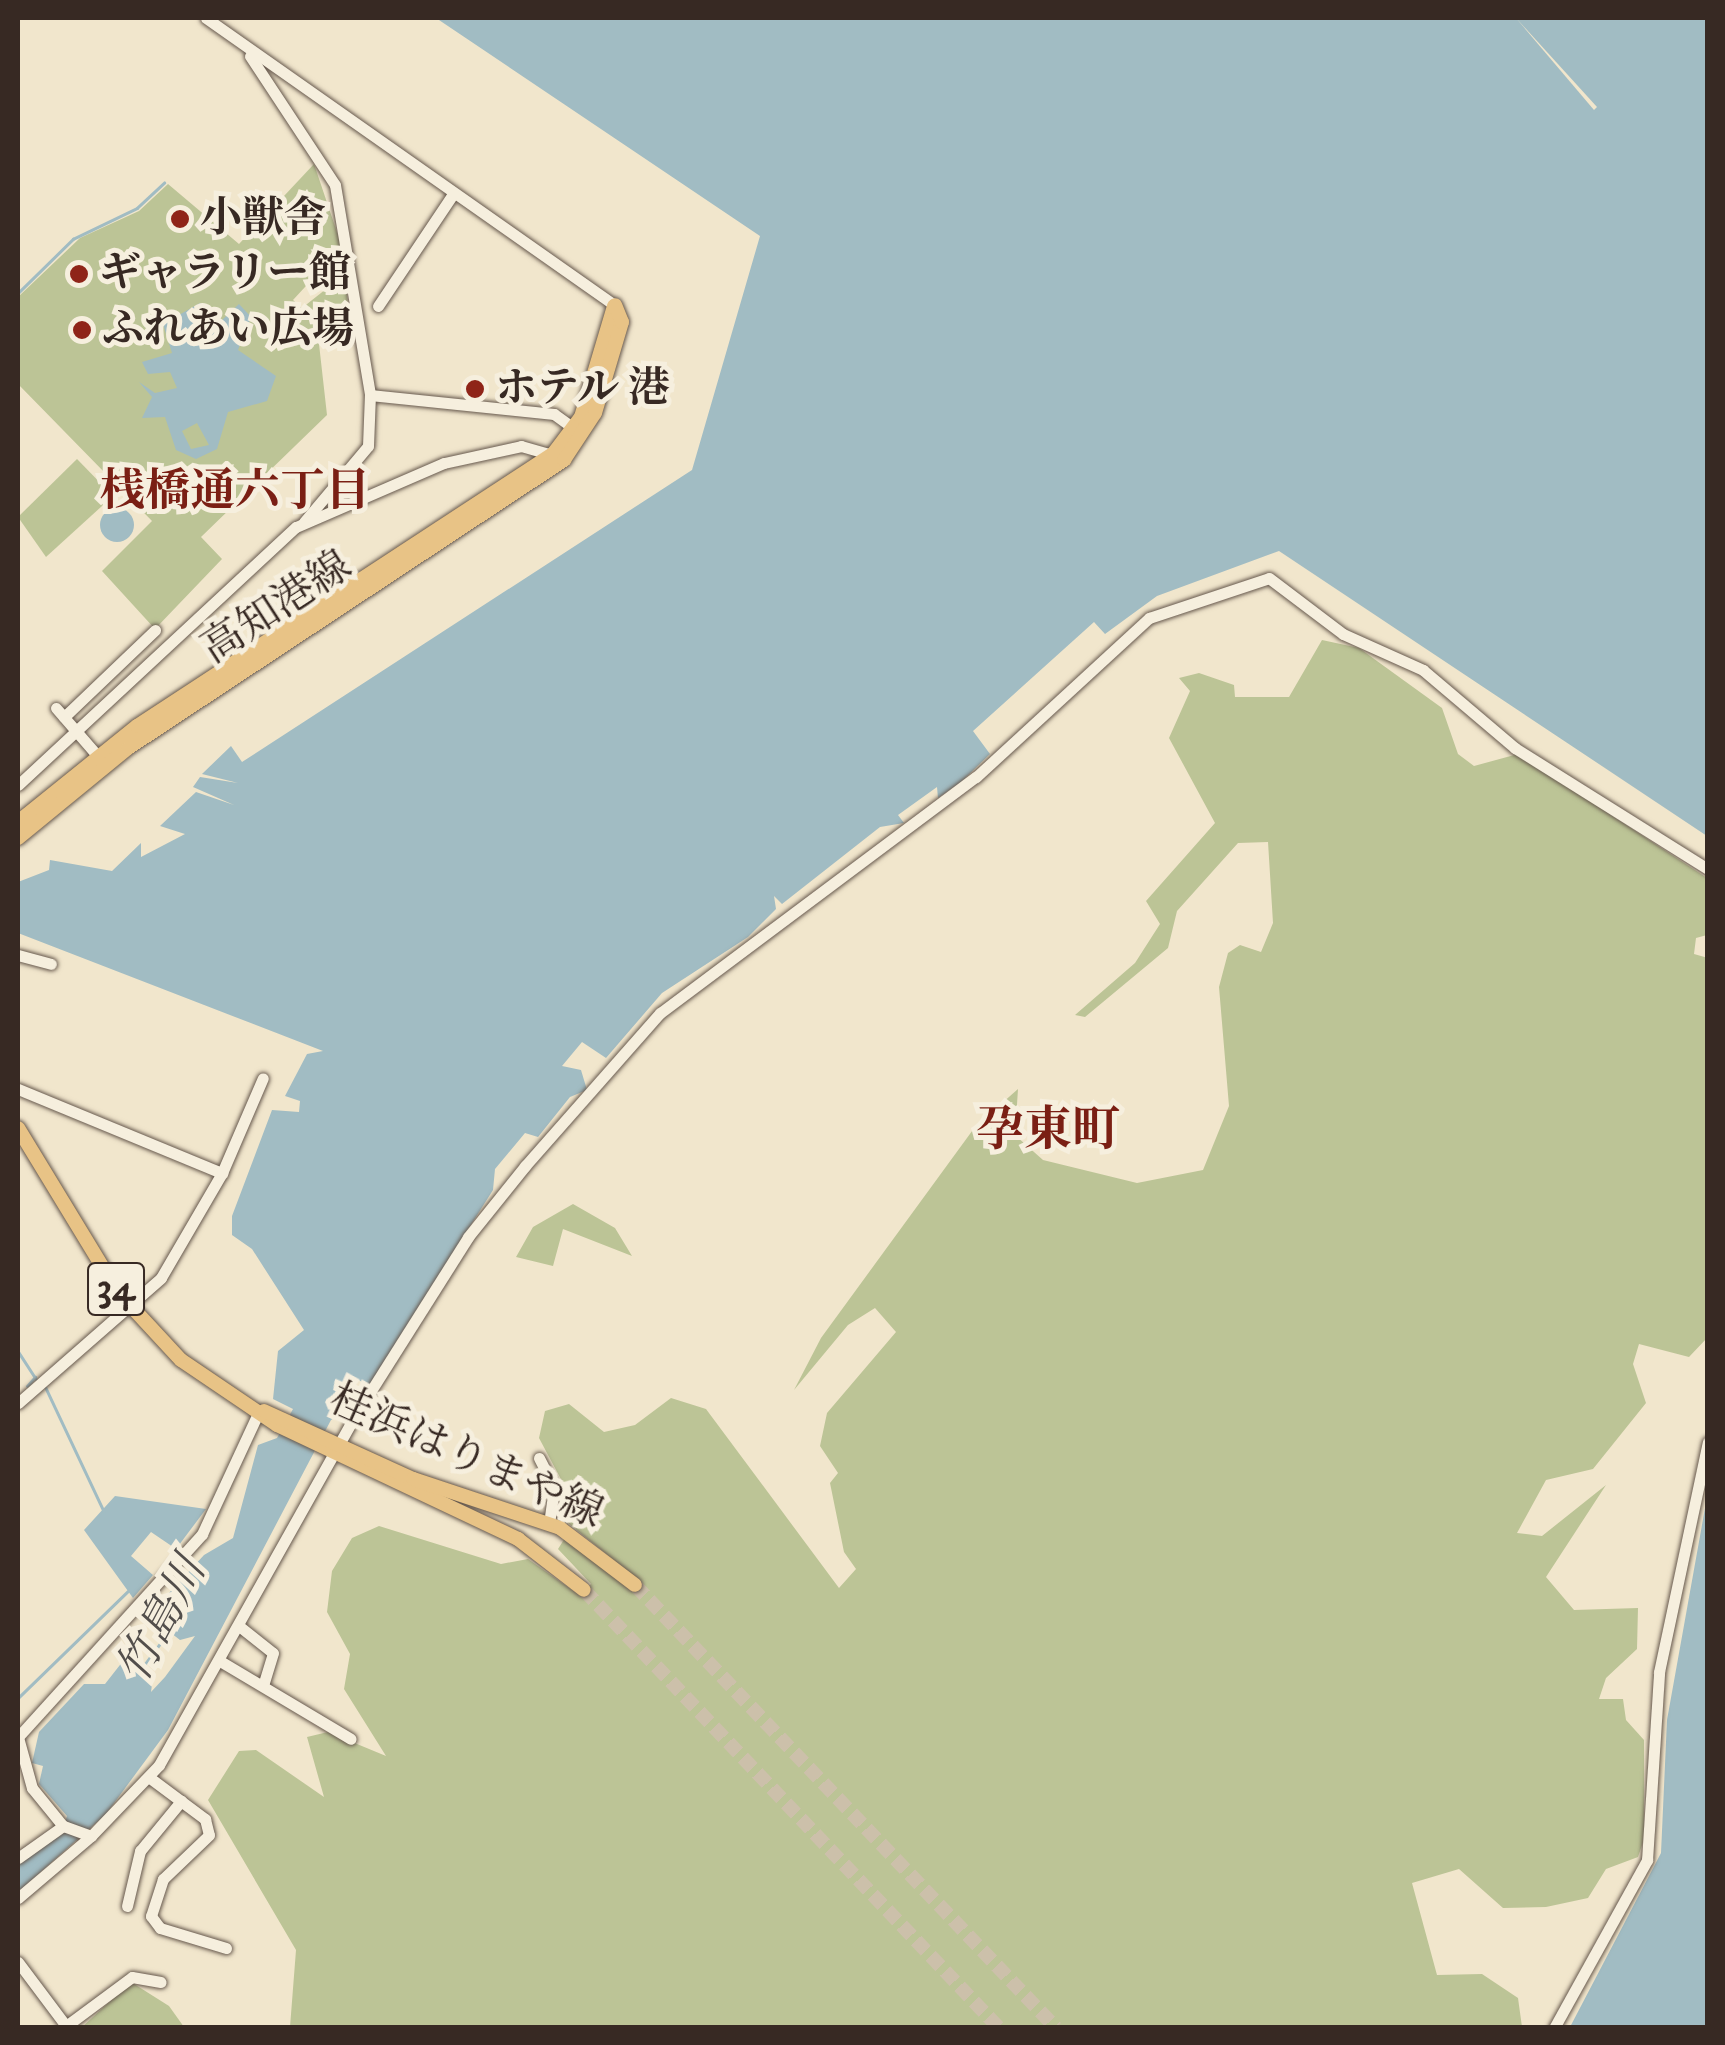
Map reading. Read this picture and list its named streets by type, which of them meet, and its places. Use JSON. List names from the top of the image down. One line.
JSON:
{"streets":{"main road":["高知港線","34","桂浜はりまや線"]},"districts":["桟橋通六丁目","孕東町"],"water":["竹島川"],"places":["小獣舎","ギャラリー館","ふれあい広場","ホテル 港"]}
